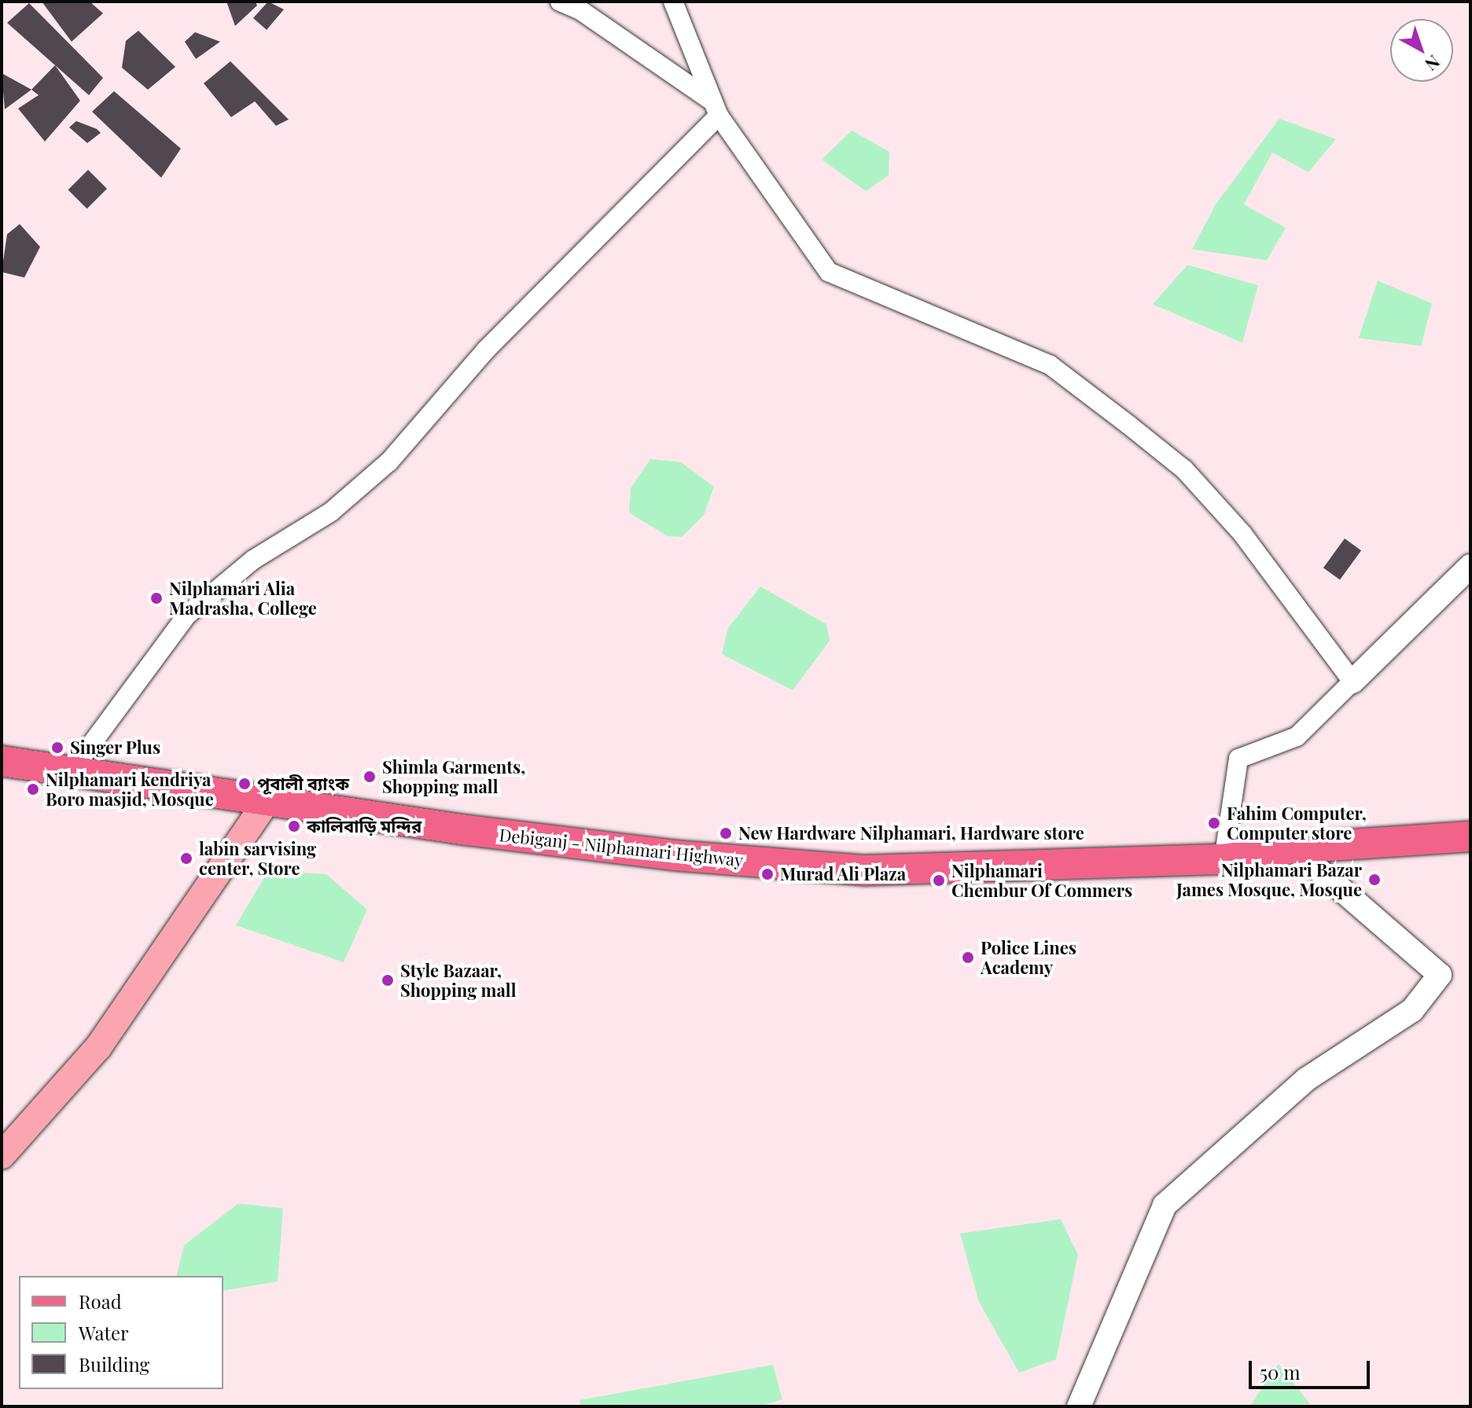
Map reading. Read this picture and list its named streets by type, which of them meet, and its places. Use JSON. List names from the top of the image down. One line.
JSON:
{"streets":{"main road":["Debiganj - Nilphamari Highway"]},"places":["Nilphamari Alia Madrasha, College","Singer Plus","Shimla Garments, Shopping mall","পূবালী ব্যাংক","Nilphamari kendriya Boro masjid, Mosque","Fahim Computer, Computer store","কালিবাড়ি মন্দির","New Hardware Nilphamari, Hardware store","labin sarvising center, Store","Murad Ali Plaza","Nilphamari Bazar James Mosque, Mosque","Nilphamari Chembur Of Commers","Police Lines Academy","Style Bazaar, Shopping mall"],"legend":["Road","Water","Building"],"scale_bar":"50 m","north":"bottom right"}
